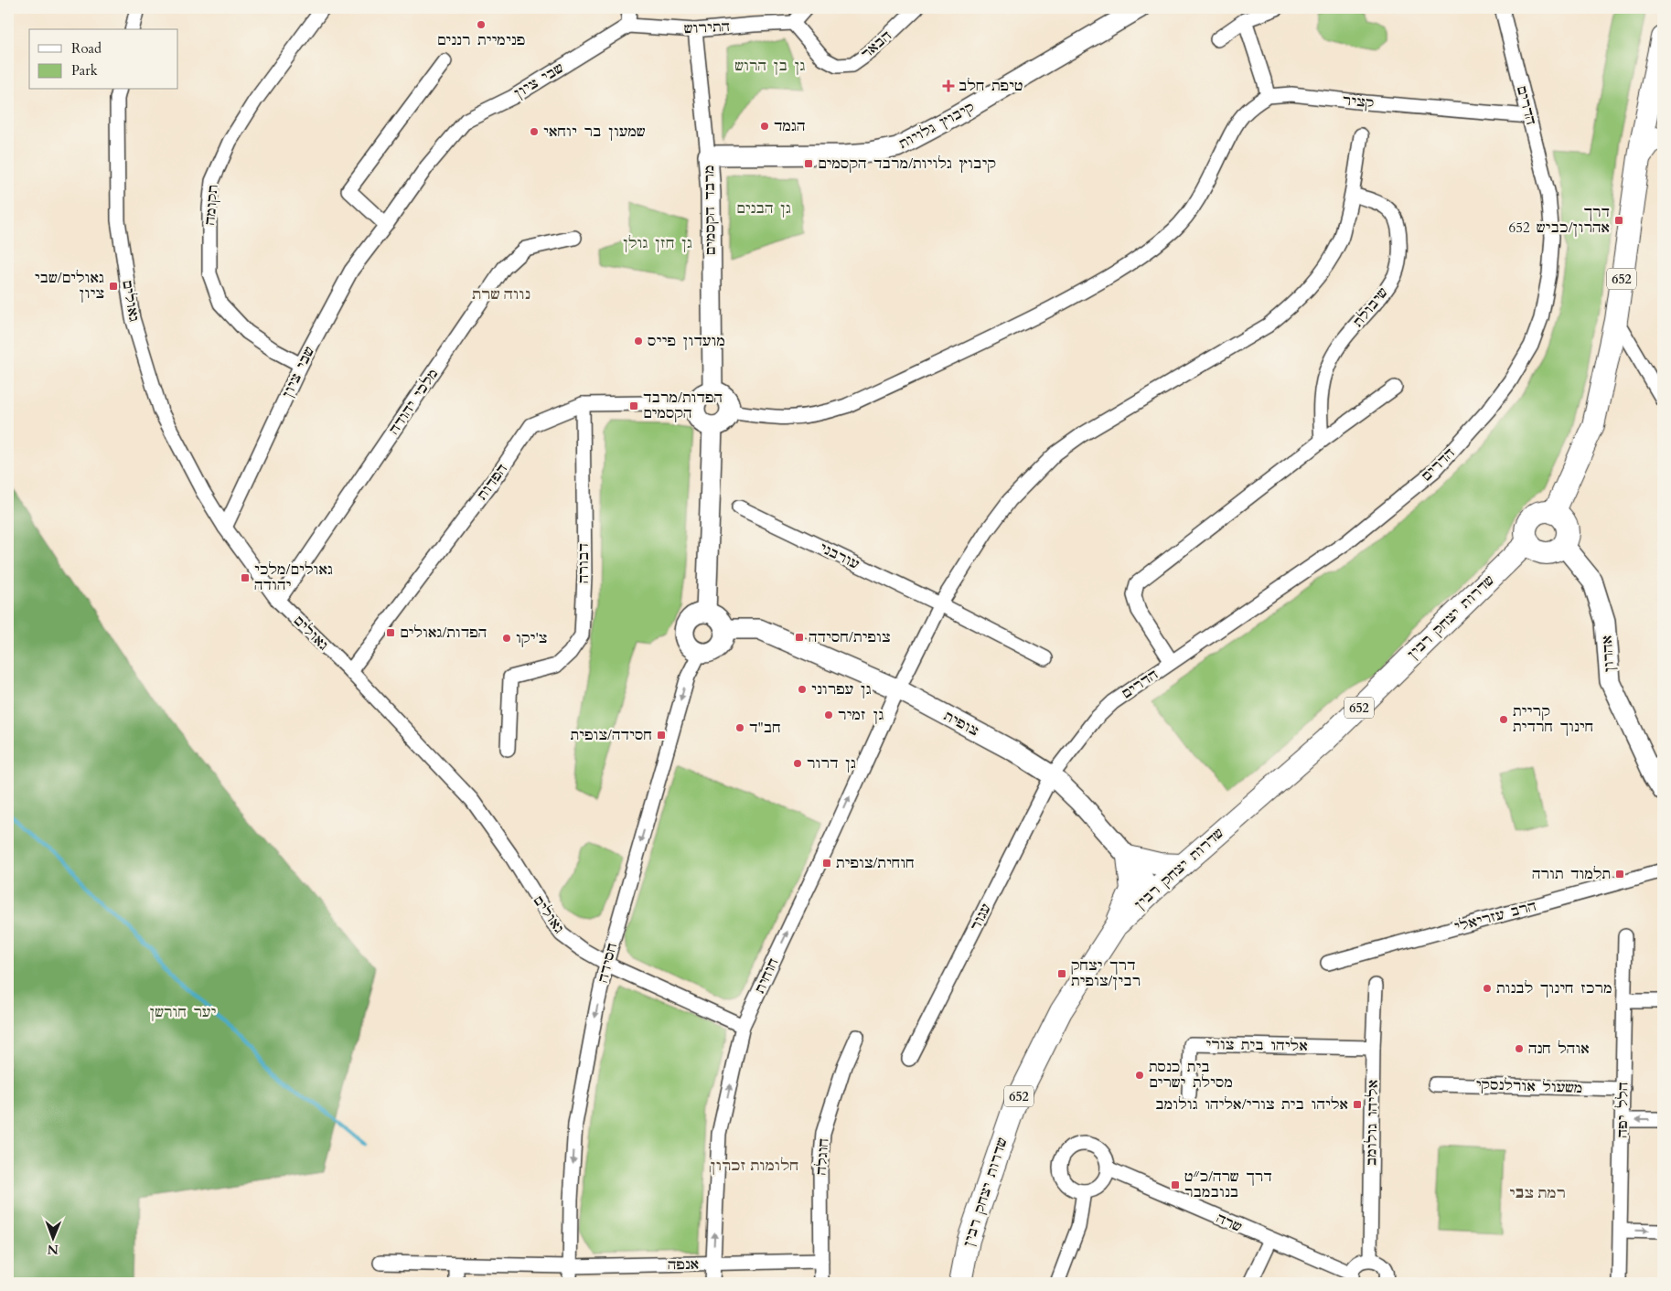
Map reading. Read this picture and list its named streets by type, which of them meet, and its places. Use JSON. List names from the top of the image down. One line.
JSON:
{"streets":{"main road":["652","שדרות יצחק רבין"],"street":["התירוש","הבאר","שבי ציון","קציר","הדרים","קיבוץ גלויות","תקומה","מרבד הקסמים","גאולים","שיבולת","מלכי יהודה","הפדות","עורבני","דבורה","אהרון","צופית","הרב עזריאלי","עגור","חסידה","חוחית","אליהו בית צורי","משעול אורלנסקי","הלל יפה","אליהו גולומב","חוגלה","שרה","אנפה"]},"crossings":[["התירוש","הבאר"],["התירוש","שבי ציון"],["התירוש","מרבד הקסמים"],["שבי ציון","תקומה"],["שבי ציון","גאולים"],["קציר","הדרים"],["הדרים","צופית"],["הדרים","עגור"],["קיבוץ גלויות","מרבד הקסמים"],["מרבד הקסמים","הפדות"],["652","שדרות יצחק רבין"],["652","אהרון"],["גאולים","מלכי יהודה"],["גאולים","הפדות"],["גאולים","חסידה"],["גאולים","חוחית"],["הפדות","דבורה"],["שדרות יצחק רבין","אהרון"],["שדרות יצחק רבין","צופית"],["צופית","עגור"],["צופית","חסידה"],["צופית","חוחית"],["חסידה","אנפה"],["חוחית","אנפה"],["אליהו בית צורי","אליהו גולומב"],["משעול אורלנסקי","הלל יפה"],["חוגלה","אנפה"]],"one_way":["חסידה","חוחית"],"districts":["נווה שרת","חלומות זכרון","רמת צבי"],"parks":["גן בן הרוש","גן הבנים","גן חזן גולן","יער חורשן"],"places":{"other":["פנימיית רננים","הגמד","שמעון בר יוחאי","מועדון פייס","צ'יקו","גן עפרוני","גן זמיר","קריית חינוך חרדית","חב\"ד","גן דרור","מרכז חינוך לבנות","אוהל חנה","בית כנסת מסילת ישרים"],"health":["טיפת חלב"],"transit":["קיבוץ גלויות/מרבד הקסמים","דרך אהרון/כביש 652","גאולים/שבי ציון","הפדות/מרבד הקסמים","גאולים/מלכי יהודה","הפדות/גאולים","צופית/חסידה","חסידה/צופית","חוחית/צופית","תלמוד תורה","דרך יצחק רבין/צופית","אליהו בית צורי/אליהו גולומב","דרך שרה/כ״ט בנובמבר"]},"legend":["Road","Park"],"north":"bottom"}
